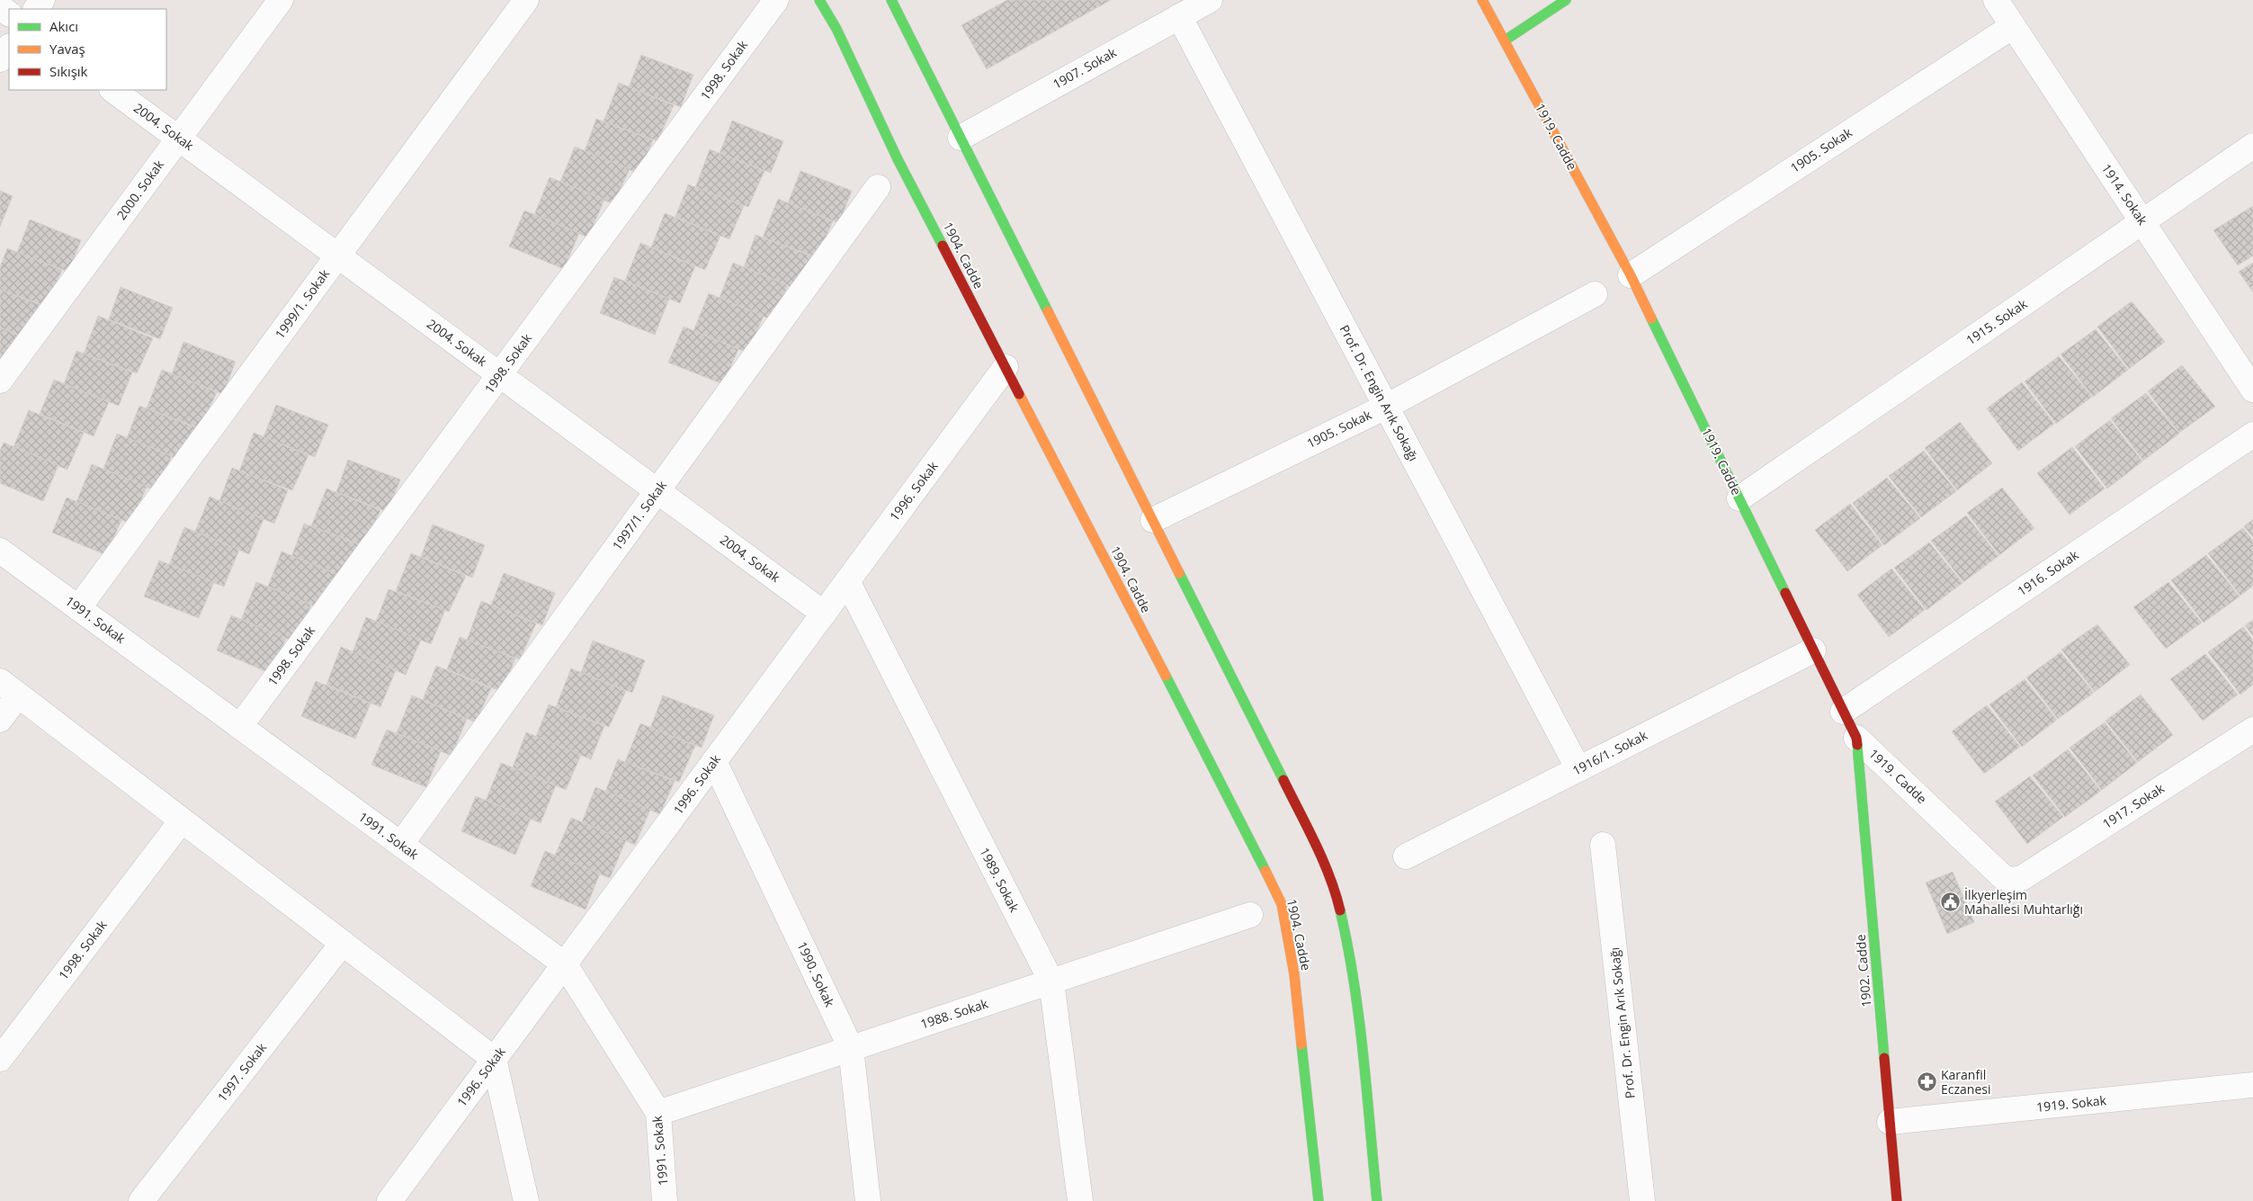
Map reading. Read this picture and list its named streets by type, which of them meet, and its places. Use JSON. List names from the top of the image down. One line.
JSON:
{"streets":{"main road":["1919. Cadde","1904. Cadde","1902. Cadde"],"street":["1907. Sokak","1998. Sokak","2004. Sokak","1905. Sokak","2000. Sokak","1914. Sokak","1999/1. Sokak","1915. Sokak","Prof. Dr. Engin Arık Sokağı","1996. Sokak","1997/1. Sokak","1916. Sokak","1991. Sokak","1916/1. Sokak","1917. Sokak","1989. Sokak","1990. Sokak","1988. Sokak","1997. Sokak","1919. Sokak"]},"crossings":[["1907. Sokak","Prof. Dr. Engin Arık Sokağı"],["1998. Sokak","2004. Sokak"],["1998. Sokak","1991. Sokak"],["2004. Sokak","2000. Sokak"],["2004. Sokak","1999/1. Sokak"],["2004. Sokak","1996. Sokak"],["2004. Sokak","1997/1. Sokak"],["1919. Cadde","1905. Sokak"],["1919. Cadde","1915. Sokak"],["1919. Cadde","1916. Sokak"],["1919. Cadde","1916/1. Sokak"],["1919. Cadde","1917. Sokak"],["1919. Cadde","1902. Cadde"],["1905. Sokak","1914. Sokak"],["1905. Sokak","Prof. Dr. Engin Arık Sokağı"],["1914. Sokak","1915. Sokak"],["1904. Cadde","1996. Sokak"],["1999/1. Sokak","1991. Sokak"],["Prof. Dr. Engin Arık Sokağı","1916/1. Sokak"],["1996. Sokak","1991. Sokak"],["1996. Sokak","1989. Sokak"],["1996. Sokak","1990. Sokak"],["1997/1. Sokak","1991. Sokak"],["1991. Sokak","1988. Sokak"],["1989. Sokak","1988. Sokak"],["1902. Cadde","1919. Sokak"],["1990. Sokak","1988. Sokak"]],"places":{"public building":["İlkyerleşim Mahallesi Muhtarlığı"],"pharmacy":["Karanfil Eczanesi"]},"legend":["Akıcı","Yavaş","Sıkışık"]}
